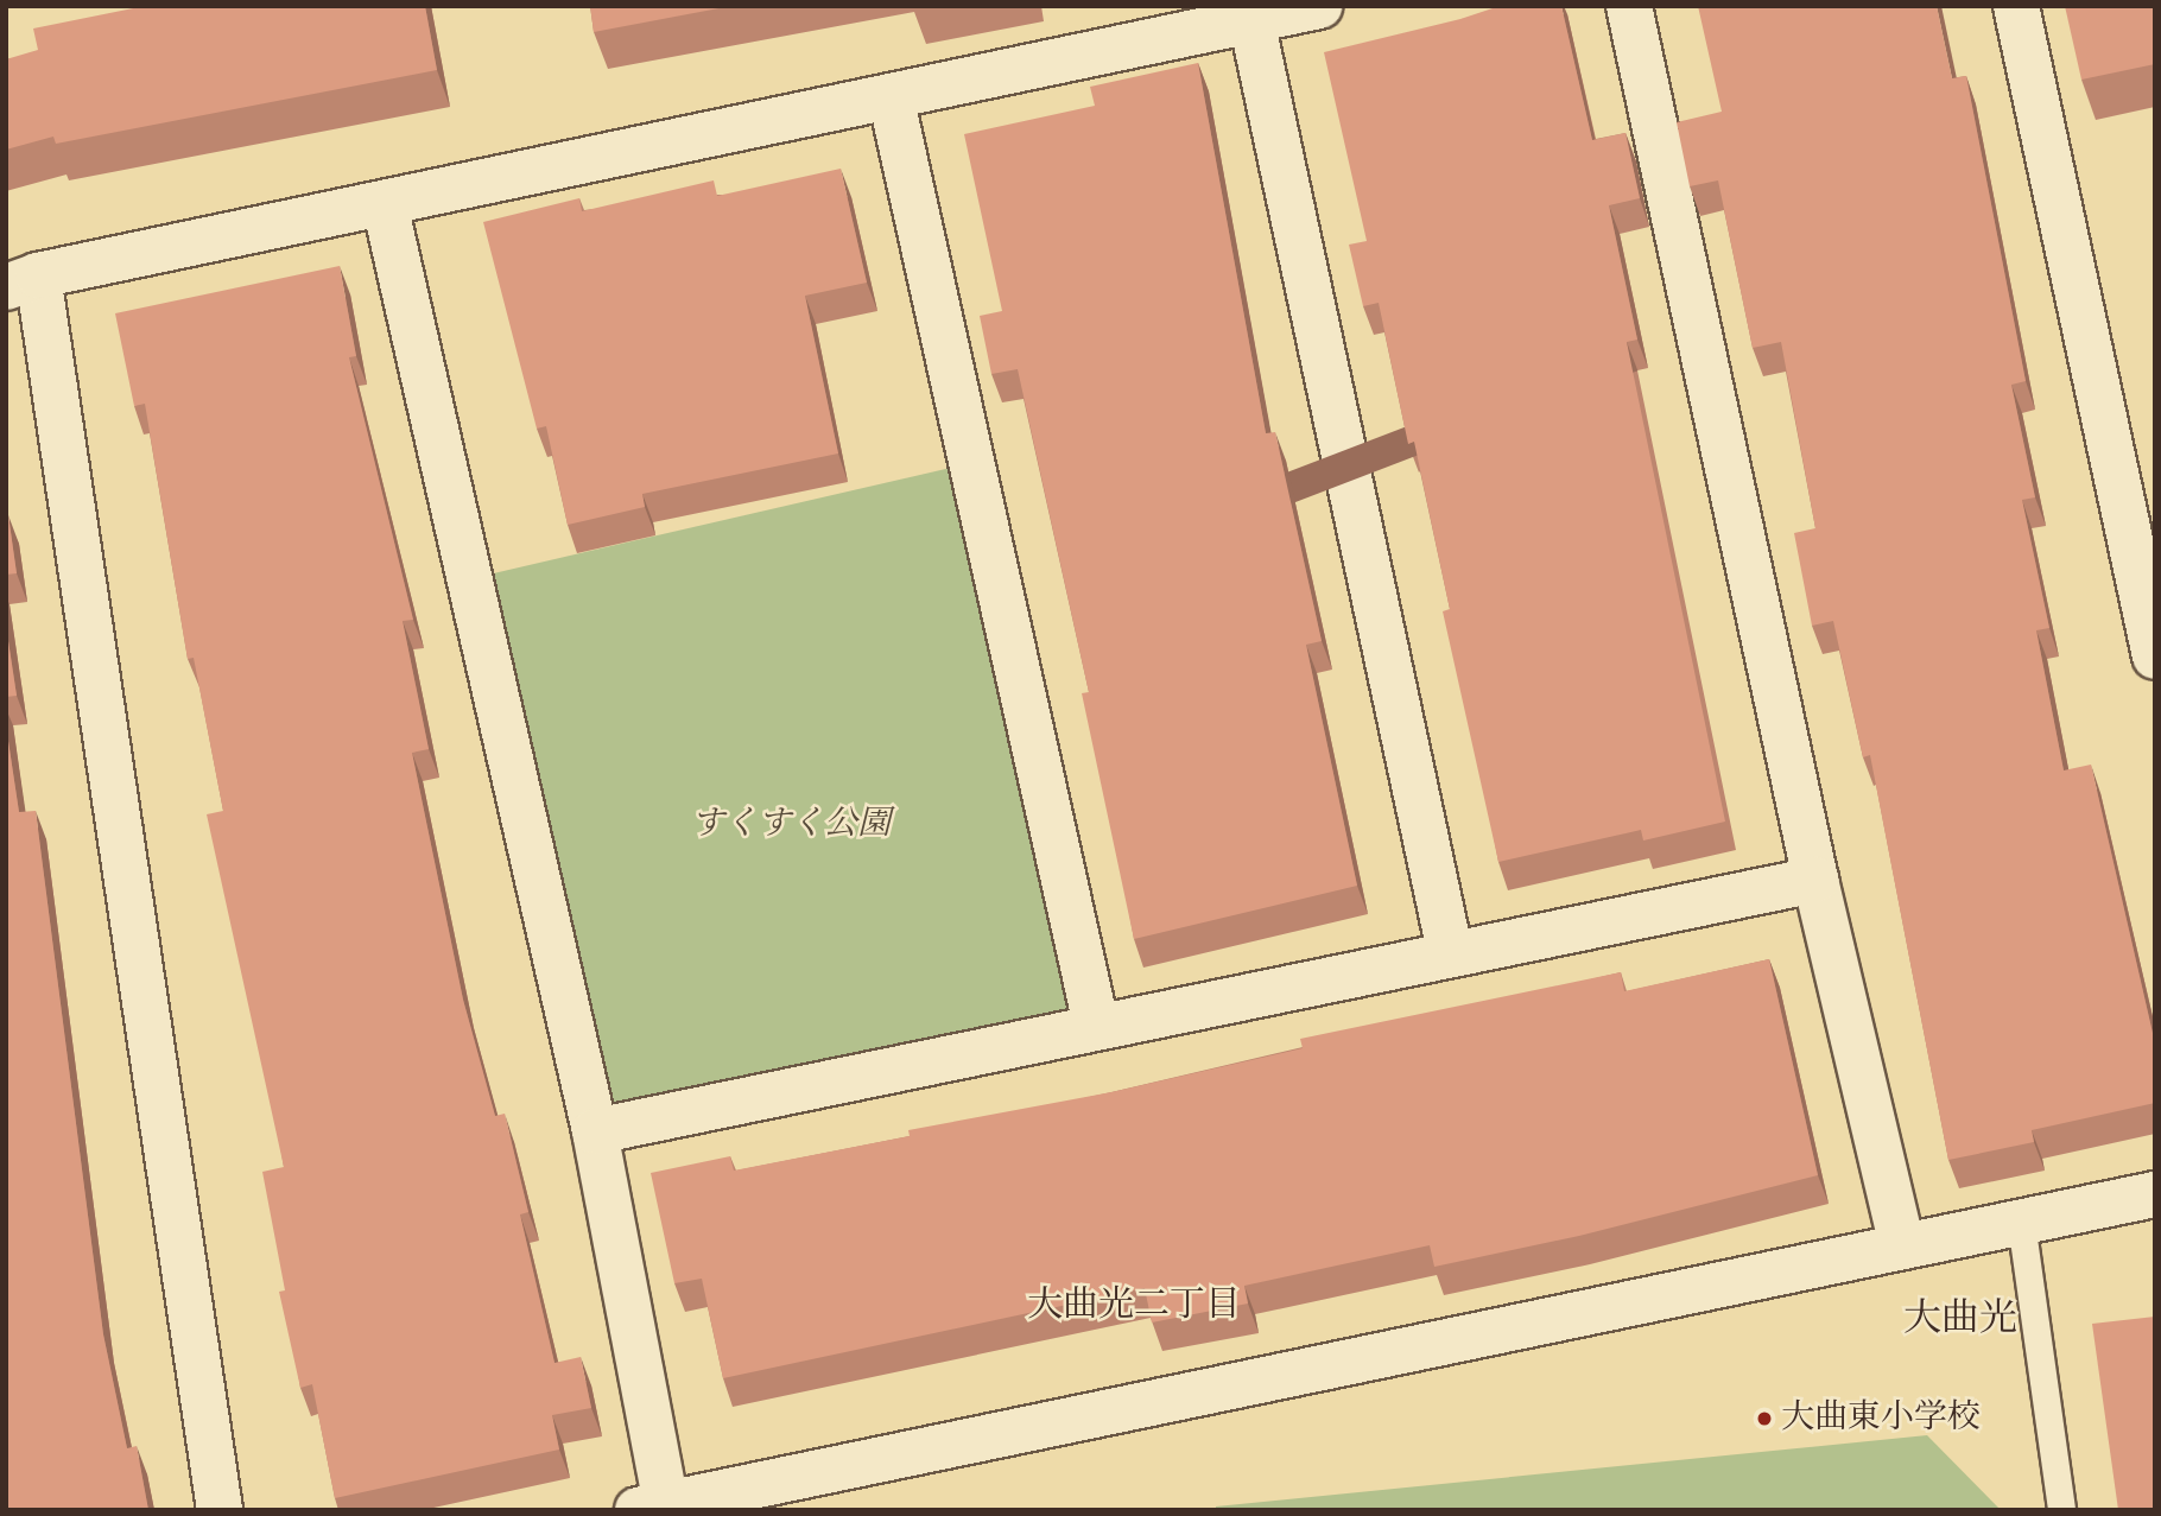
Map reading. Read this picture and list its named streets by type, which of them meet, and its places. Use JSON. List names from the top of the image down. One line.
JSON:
{"districts":["大曲光二丁目","大曲光"],"parks":["すくすく公園"],"places":["大曲東小学校"]}
